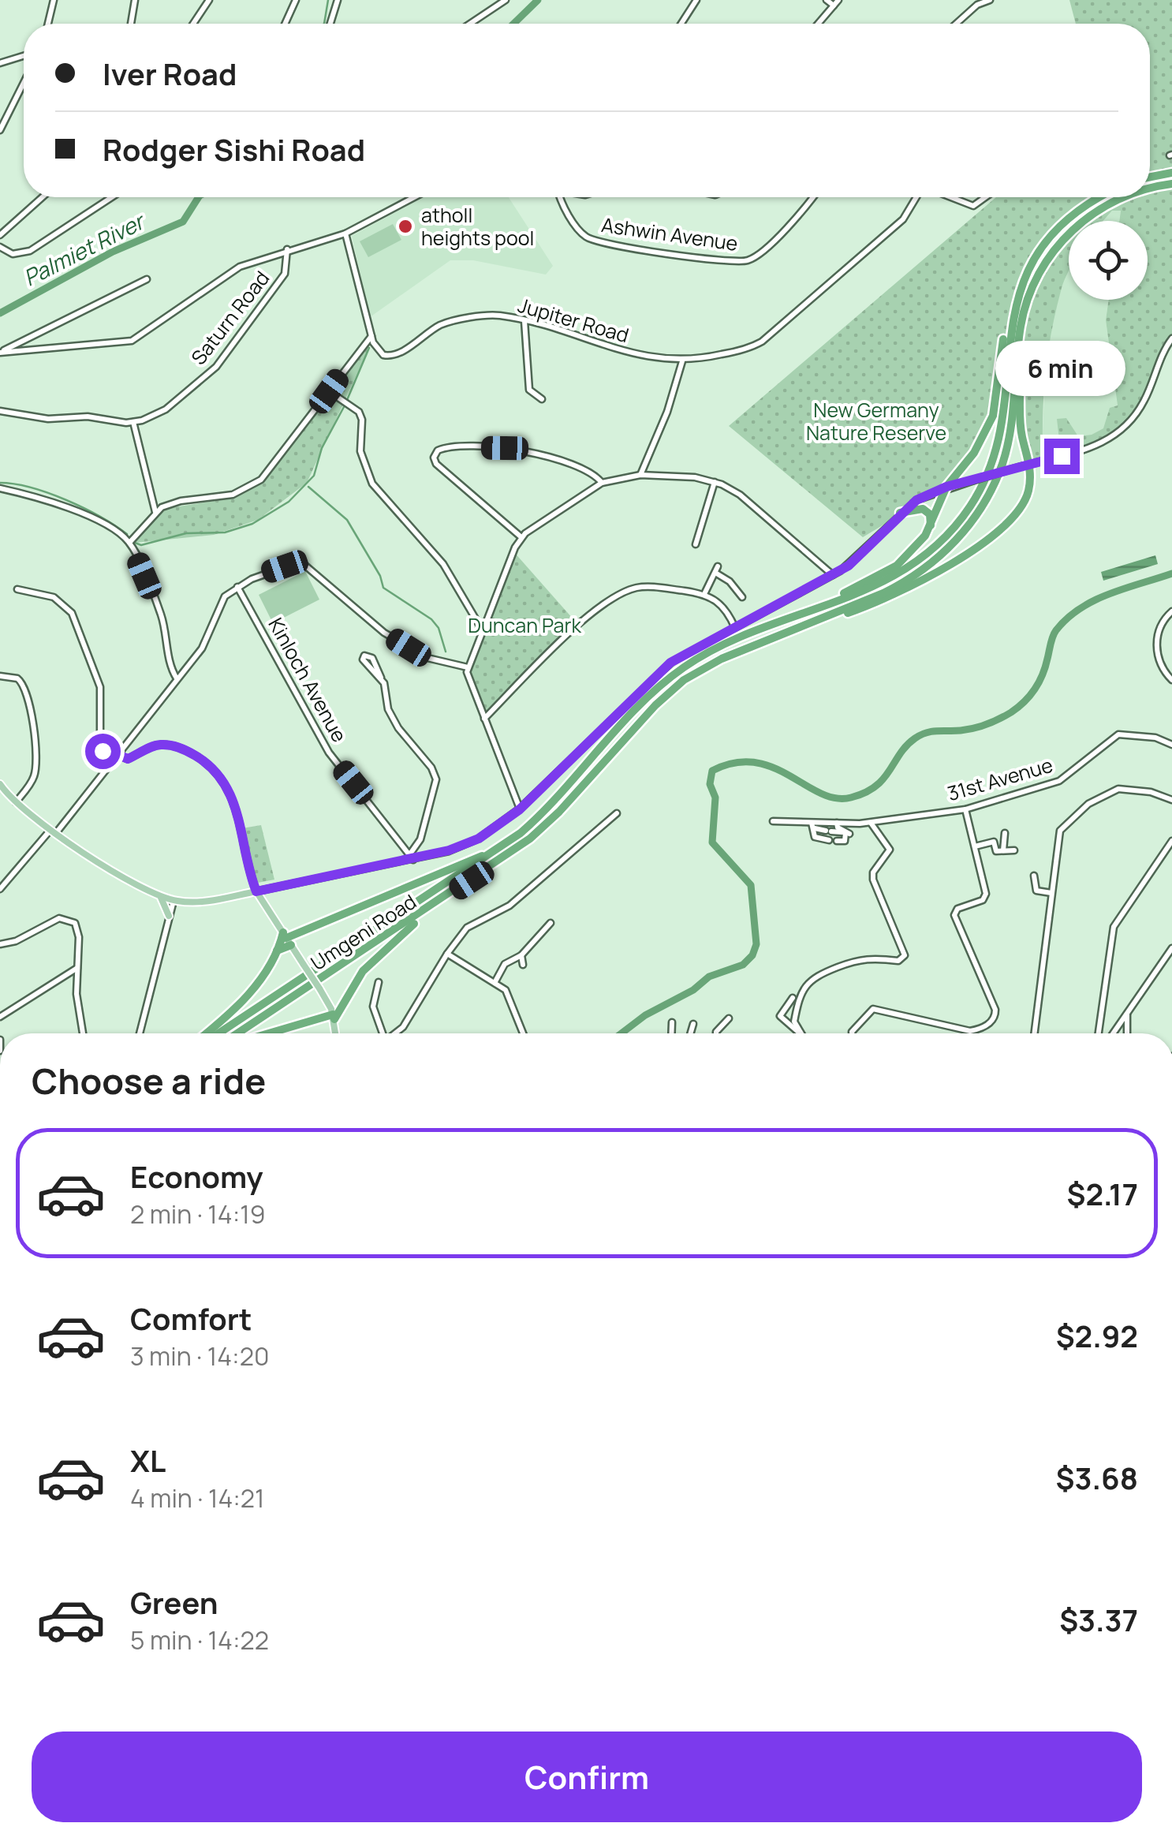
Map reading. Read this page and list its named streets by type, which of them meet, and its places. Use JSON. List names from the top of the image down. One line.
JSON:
{"streets":{"highway":["Umgeni Road"],"street":["Ashwin Avenue","Saturn Road","Jupiter Road","Kinloch Avenue","31st Avenue"]},"water":["Palmiet River"],"parks":["New Germany Nature Reserve","Duncan Park"],"places":["atholl heights pool"],"page":{"banner":["Iver Road","Rodger Sishi Road"],"bubble":"6 min","heading":"Choose a ride","list":[{"name":"Economy","note":"2 min · 14:19","value":"$2.17"},{"name":"Comfort","note":"3 min · 14:20","value":"$2.92"},{"name":"XL","note":"4 min · 14:21","value":"$3.68"},{"name":"Green","note":"5 min · 14:22","value":"$3.37"}],"buttons":"Confirm"}}
